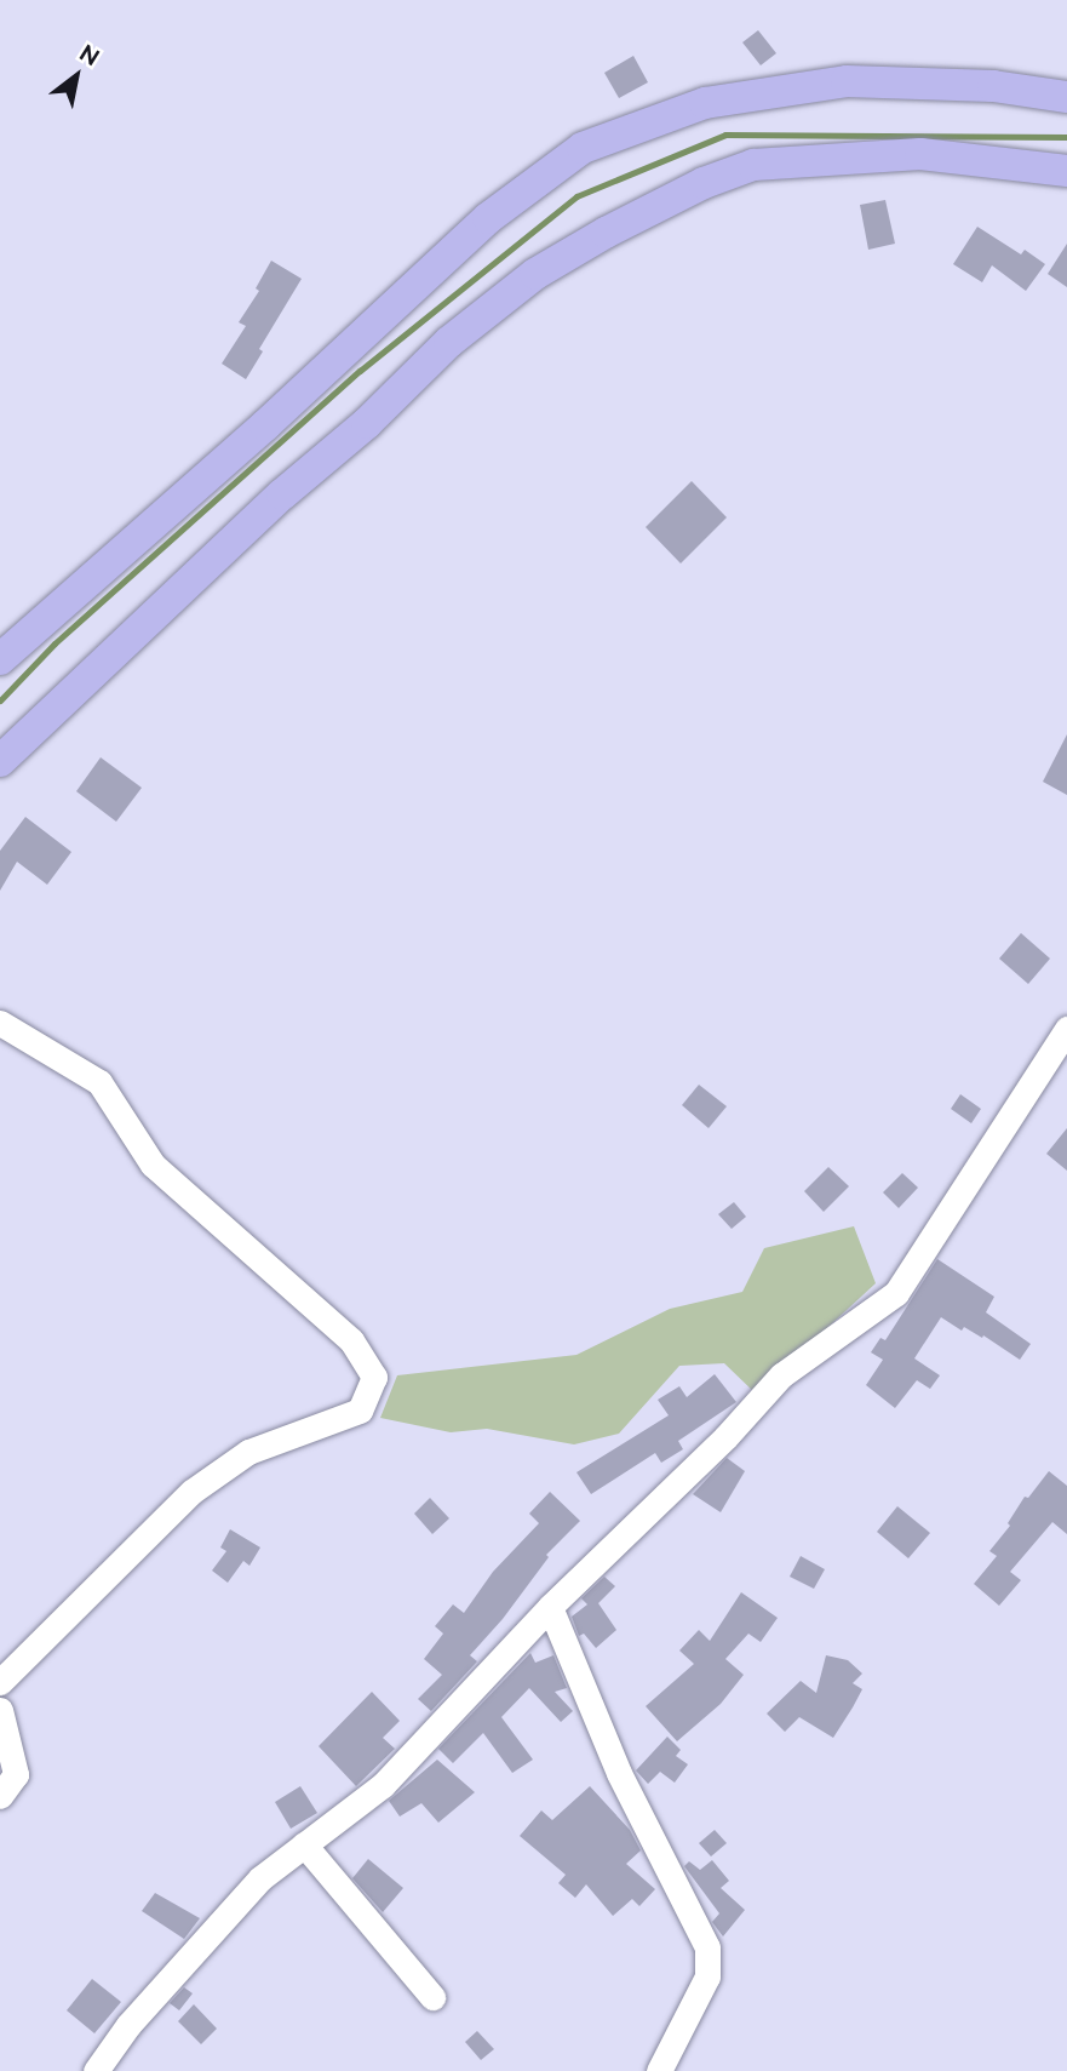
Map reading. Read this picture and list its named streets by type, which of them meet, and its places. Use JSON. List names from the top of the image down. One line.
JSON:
{"north":"top right"}
